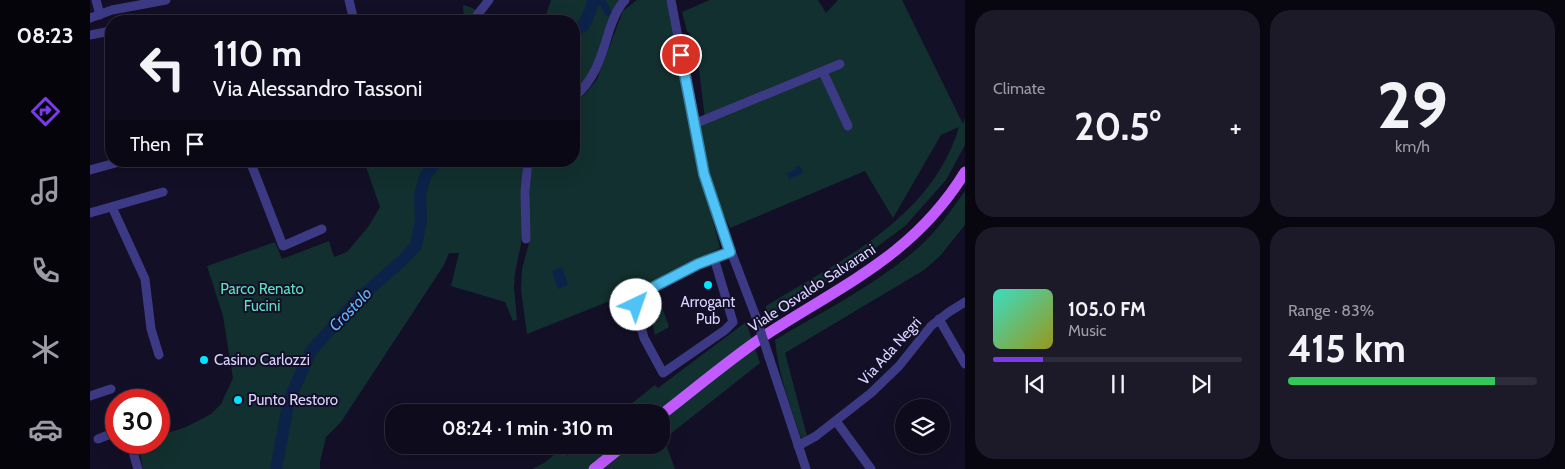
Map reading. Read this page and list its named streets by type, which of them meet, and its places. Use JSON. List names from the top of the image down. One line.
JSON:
{"streets":{"main road":["Viale Osvaldo Salvarani"],"street":["Via Ada Negri"]},"water":["Crostolo"],"parks":["Parco Renato Fucini"],"places":["Arrogant Pub","Casino Carlozzi","Punto Restoro"],"page":{"tabs":"08:23","tile":["Climate",["29","km/h"],["Range · 83%","415 km"]],"turn":["110 m","Via Alessandro Tassoni"],"heat":["−","20.5°","+"],"then":"Then","song":["105.0 FM","Music"],"limit":"30","trip":"08:24 · 1 min · 310 m"}}
